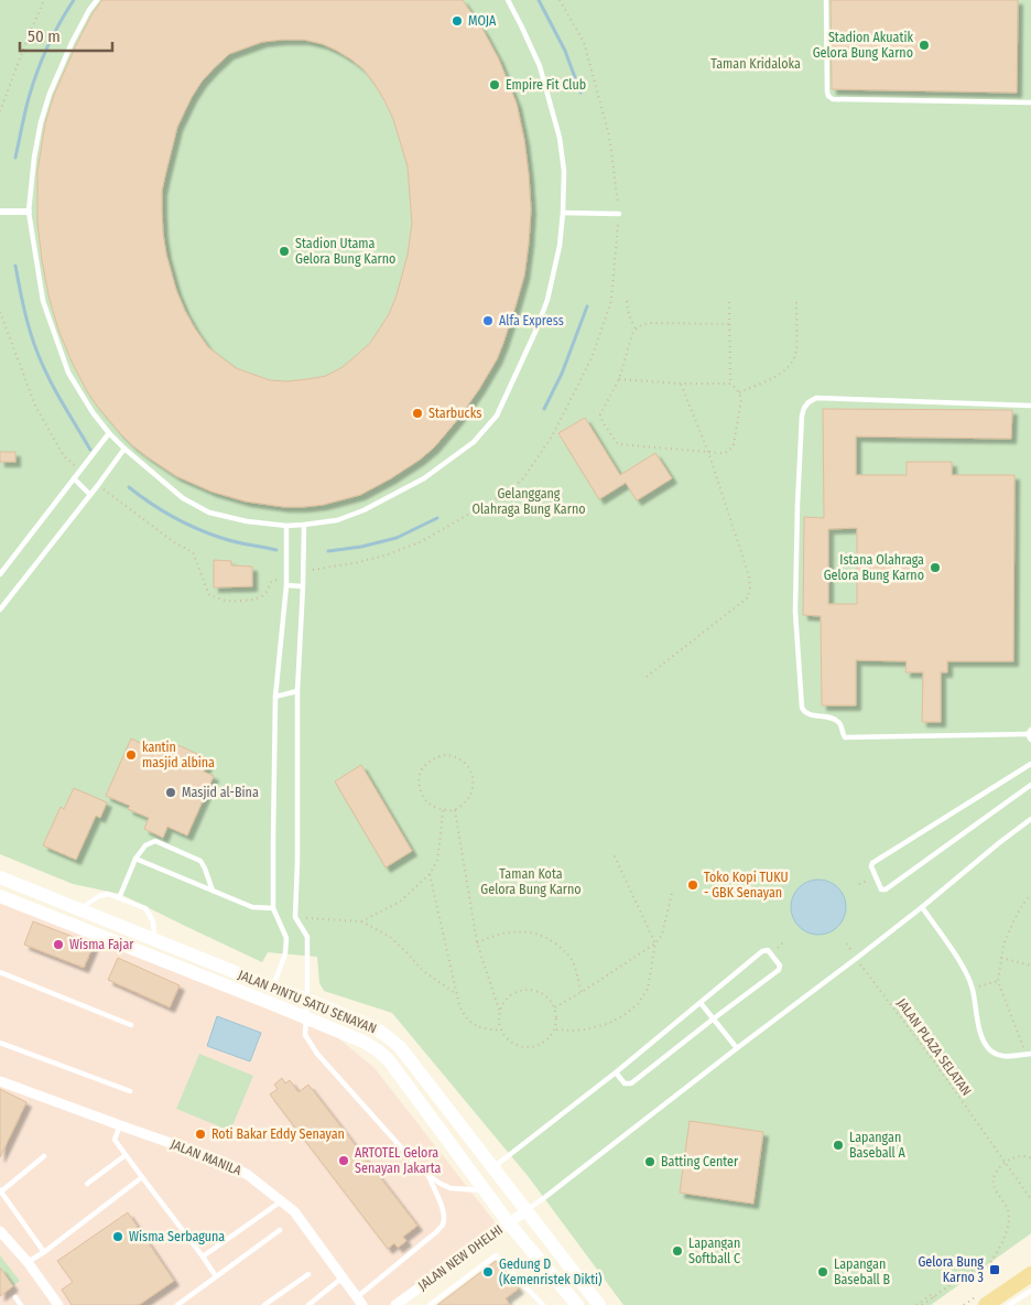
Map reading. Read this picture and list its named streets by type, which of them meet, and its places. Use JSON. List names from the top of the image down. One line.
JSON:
{"streets":{"main road":["JALAN PINTU SATU SENAYAN"],"street":["JALAN MANILA","JALAN NEW DHELHI"],"path":["JALAN PLAZA SELATAN"]},"crossings":[["JALAN PINTU SATU SENAYAN","JALAN NEW DHELHI"]],"parks":["Taman Kridaloka","Gelanggang Olahraga Bung Karno","Taman Kota Gelora Bung Karno"],"places":{"other":["MOJA","Stadion Akuatik Gelora Bung Karno","Empire Fit Club","Stadion Utama Gelora Bung Karno","Alfa Express","Starbucks","Istana Olahraga Gelora Bung Karno","kantin masjid albina","Masjid al-Bina","Toko Kopi TUKU - GBK Senayan","Wisma Fajar","Roti Bakar Eddy Senayan","Lapangan Baseball A","ARTOTEL Gelora Senayan Jakarta","Batting Center","Wisma Serbaguna","Lapangan Softball C","Gedung D (Kemenristek Dikti)","Lapangan Baseball B"],"transit":["Gelora Bung Karno 3"]},"scale_bar":"50 m"}
